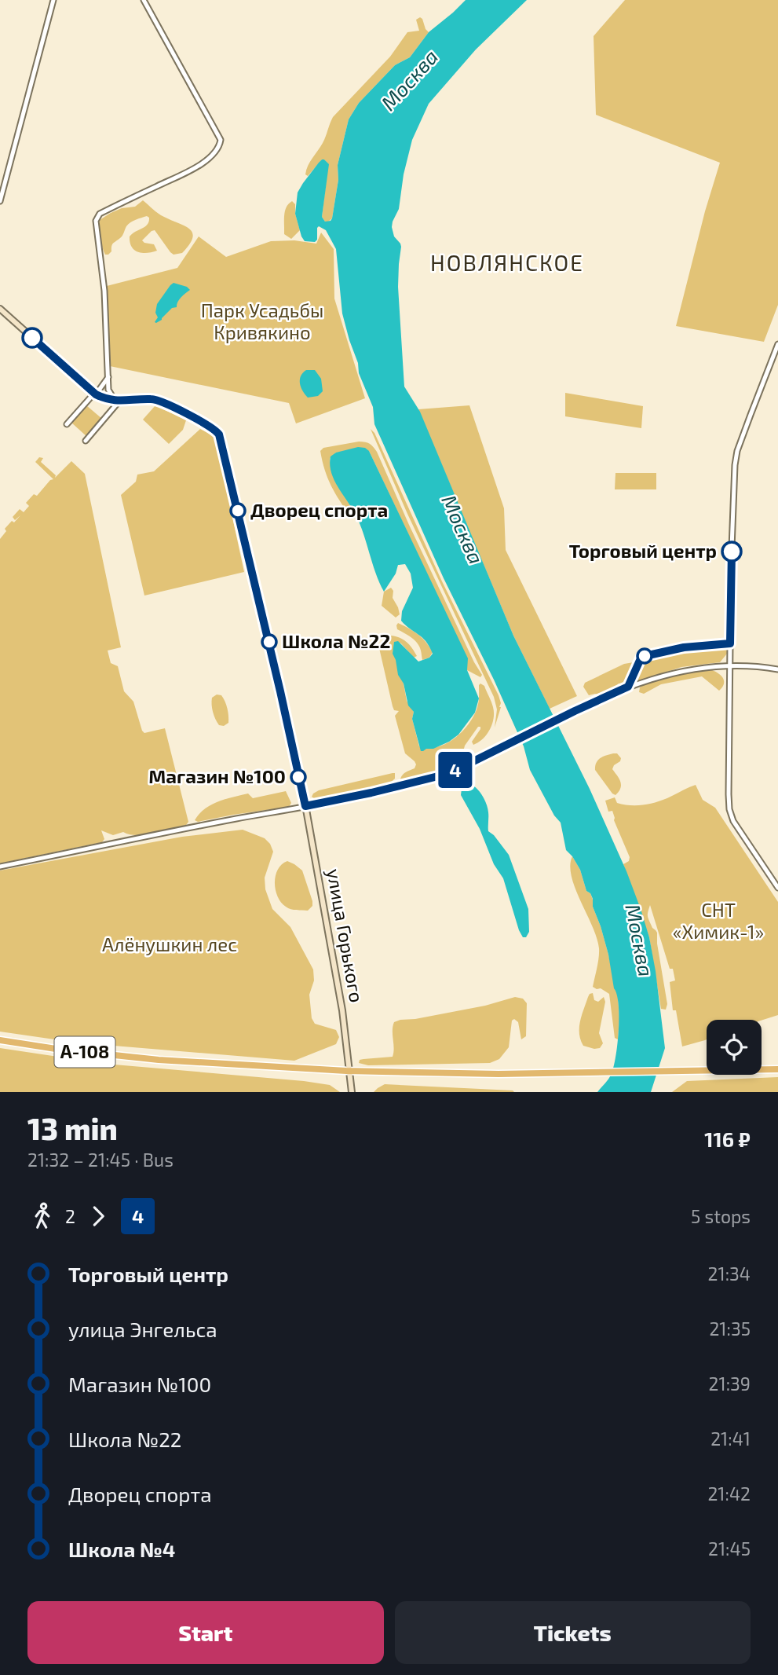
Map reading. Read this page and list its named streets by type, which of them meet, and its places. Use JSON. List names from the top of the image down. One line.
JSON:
{"streets":{"highway":["А-108"],"main road":["улица Горького"]},"crossings":[["улица Горького","А-108"]],"districts":["НОВЛЯНСКОЕ"],"water":["Москва"],"parks":["Парк Усадьбы Кривякино","СНТ «Химик-1»","Алёнушкин лес"],"places":["Дворец спорта","Торговый центр","Школа №22","Магазин №100"],"lines":["bus line 4"],"page":{"on_map":"4","heading":["13 min","21:32 – 21:45 · Bus","116 ₽"],"legs":["2","4","5 stops"],"list":[{"name":"Торговый центр","value":"21:34"},{"name":"улица Энгельса","value":"21:35"},{"name":"Магазин №100","value":"21:39"},{"name":"Школа №22","value":"21:41"},{"name":"Дворец спорта","value":"21:42"},{"name":"Школа №4","value":"21:45"}],"buttons":["Start","Tickets"]}}
